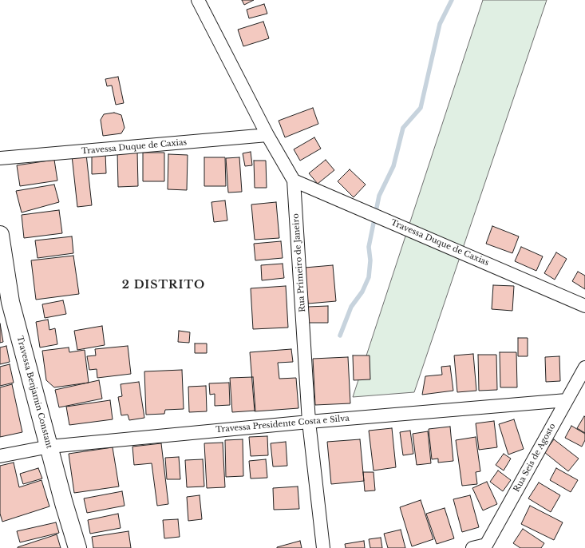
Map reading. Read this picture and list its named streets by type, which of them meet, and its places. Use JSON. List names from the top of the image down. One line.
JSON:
{"streets":{"main road":["Travessa Benjamin Constant"],"street":["Travessa Duque de Caxias","Rua Primeiro de Janeiro","Travessa Presidente Costa e Silva","Rua Seis de Agosto"]},"crossings":[["Travessa Duque de Caxias","Rua Primeiro de Janeiro"],["Rua Primeiro de Janeiro","Travessa Presidente Costa e Silva"],["Travessa Benjamin Constant","Travessa Presidente Costa e Silva"],["Travessa Presidente Costa e Silva","Rua Seis de Agosto"]],"districts":["2 DISTRITO"]}
